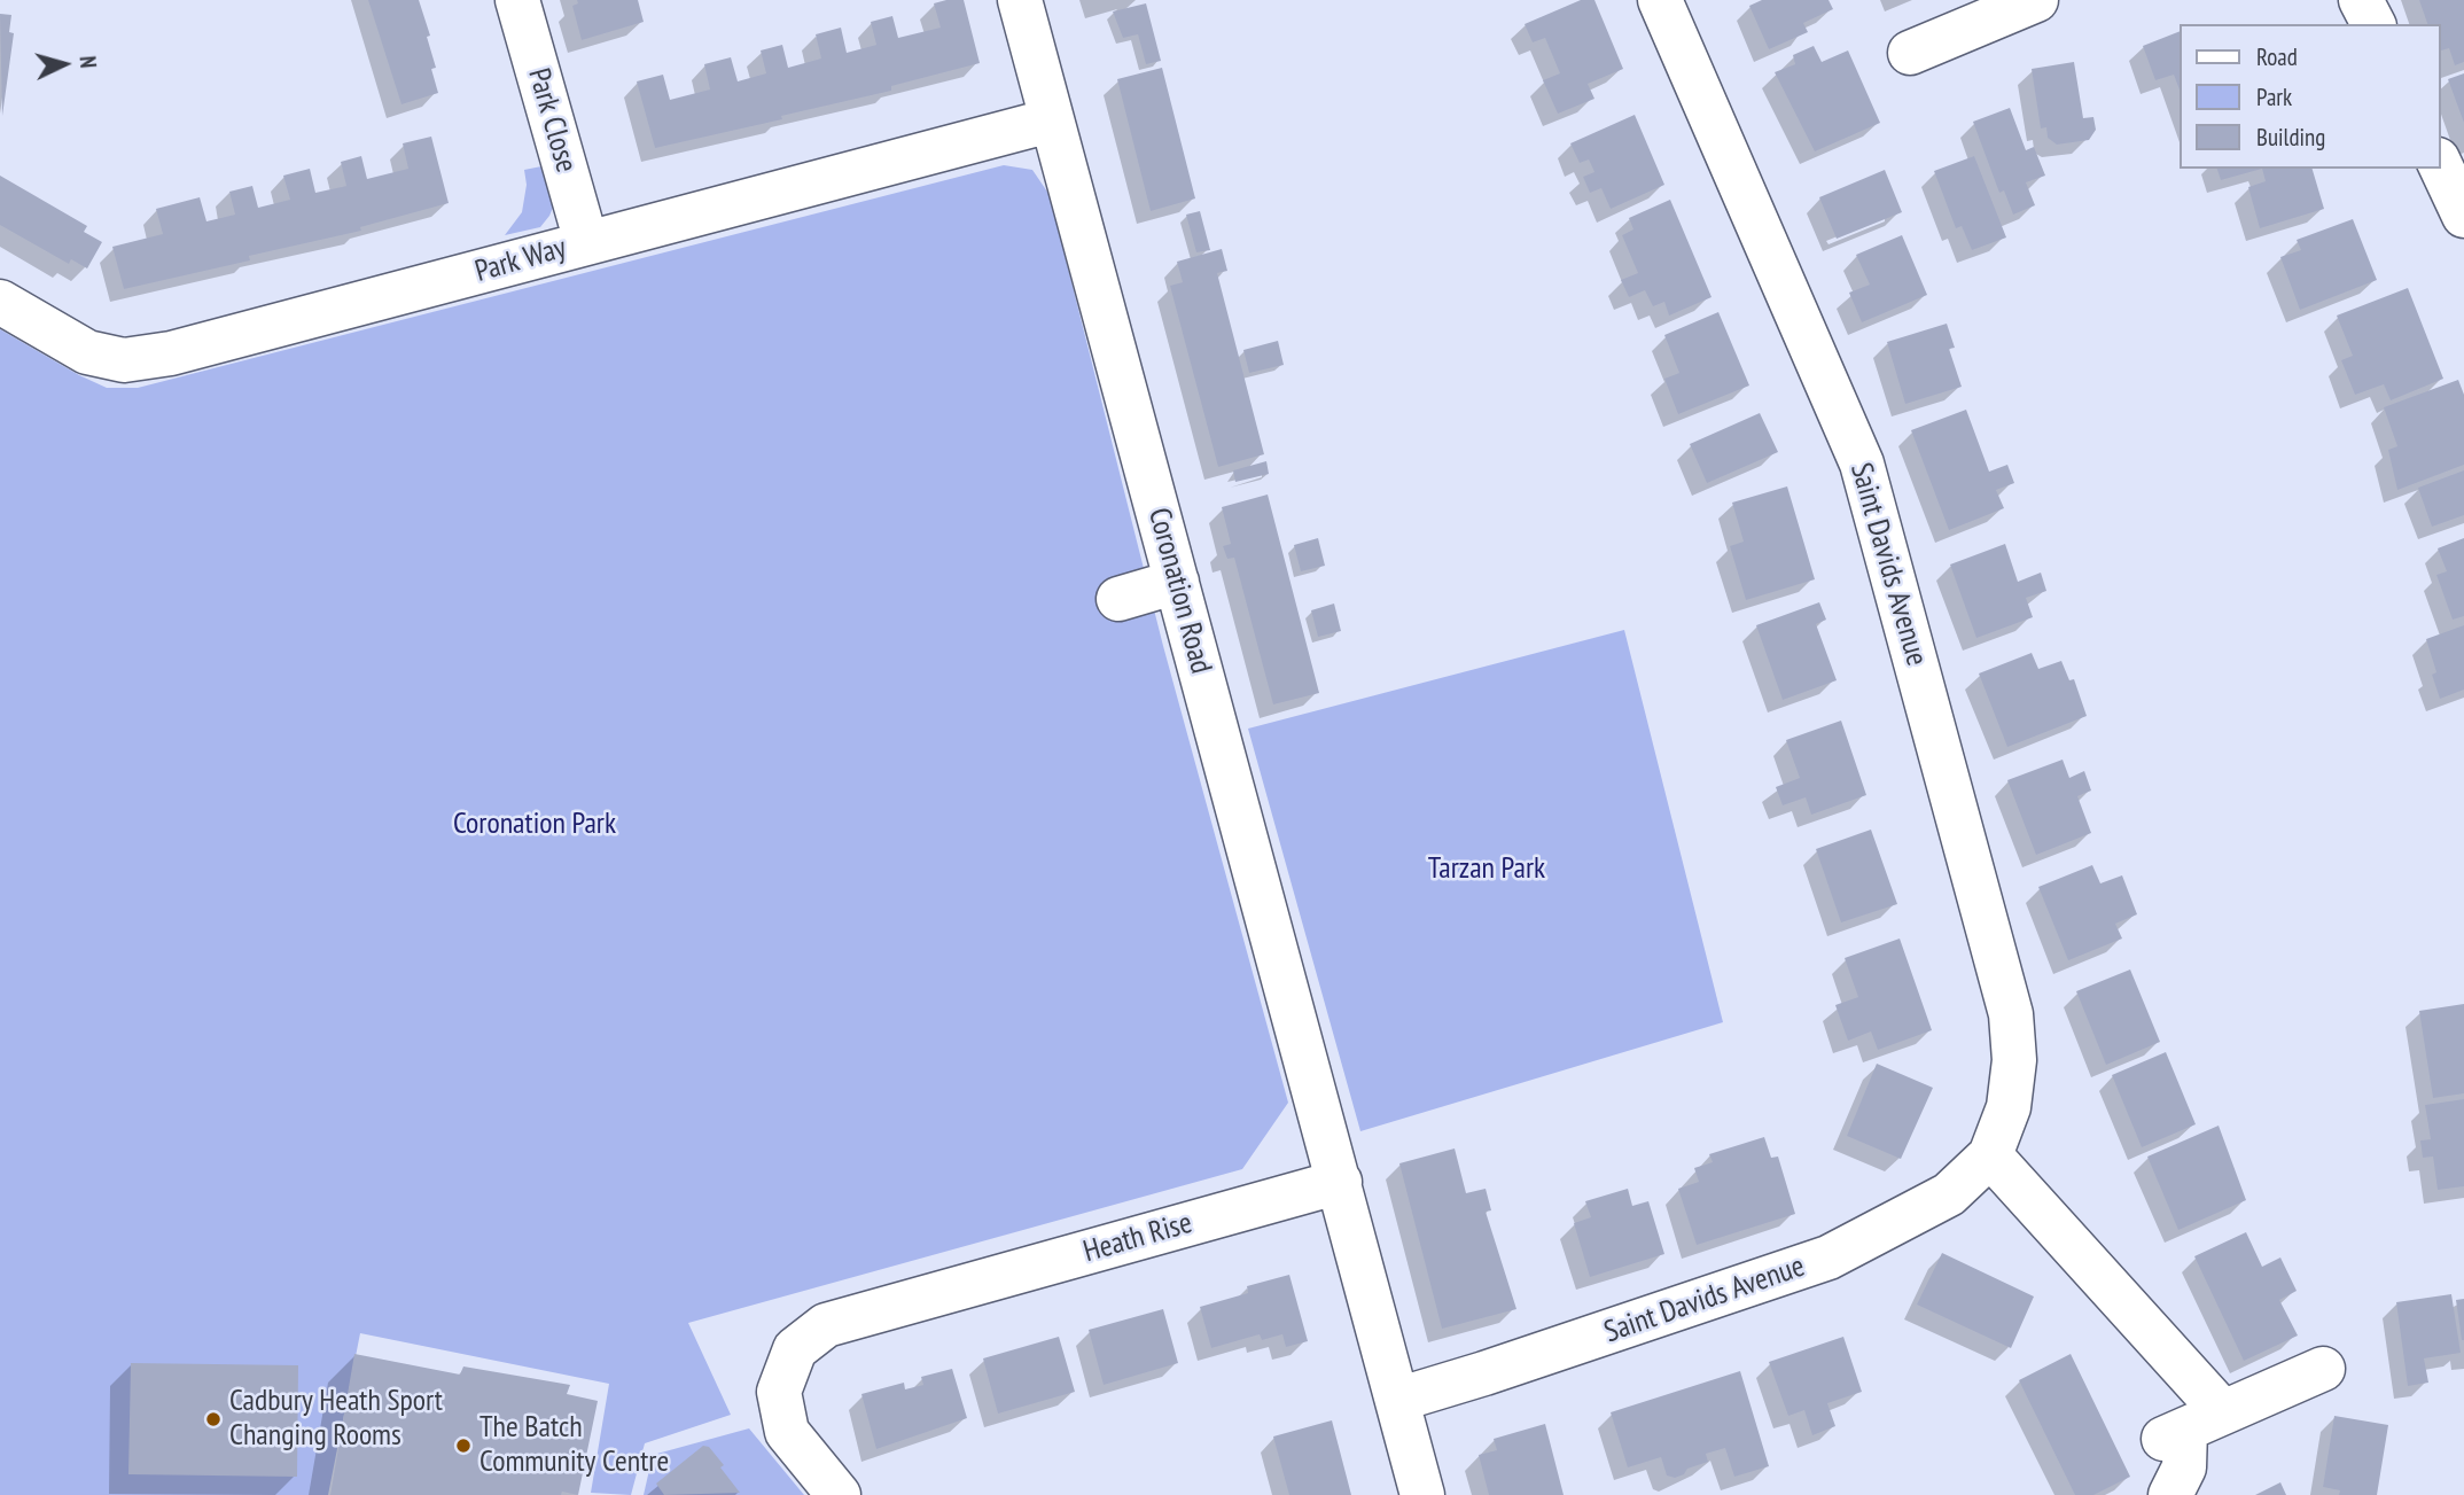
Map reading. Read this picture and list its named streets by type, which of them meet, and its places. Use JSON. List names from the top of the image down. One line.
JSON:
{"streets":{"street":["Park Close","Park Way","Saint Davids Avenue","Coronation Road","Heath Rise"]},"crossings":[["Park Close","Park Way"],["Park Way","Coronation Road"],["Coronation Road","Heath Rise"]],"parks":["Coronation Park","Tarzan Park"],"places":["Cadbury Heath Sport Changing Rooms","The Batch Community Centre"],"legend":["Road","Park","Building"],"north":"right"}
